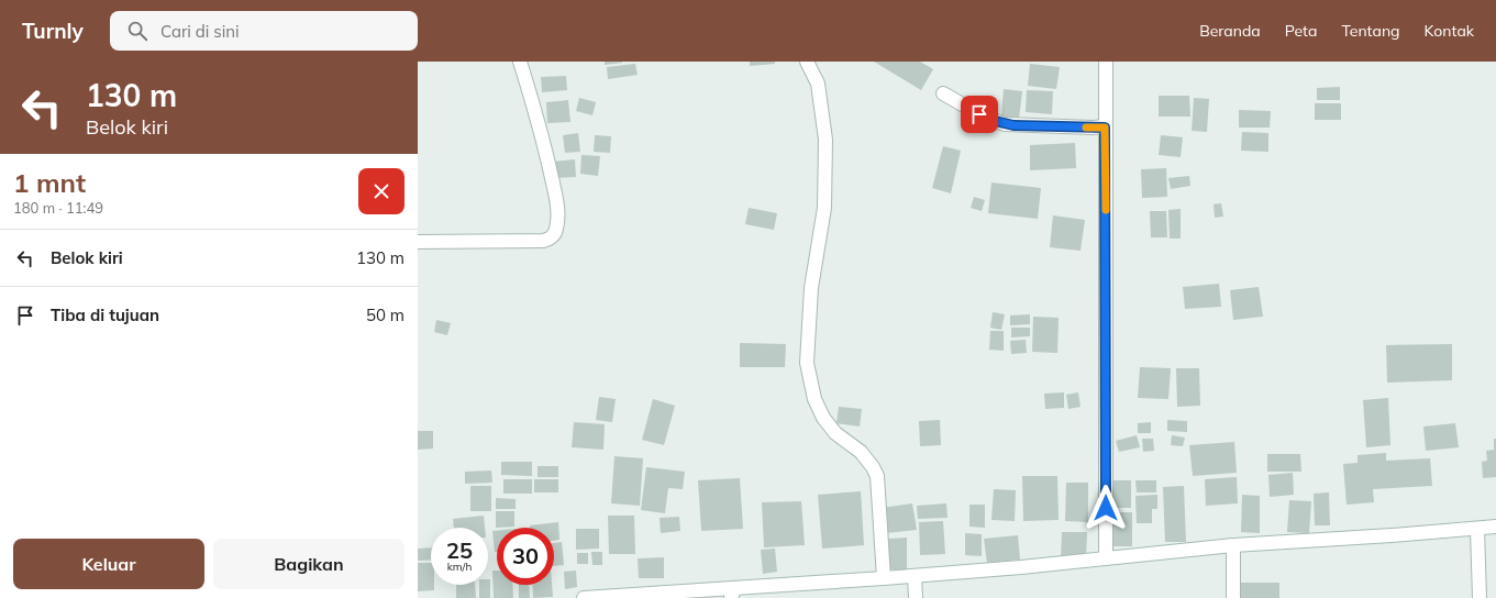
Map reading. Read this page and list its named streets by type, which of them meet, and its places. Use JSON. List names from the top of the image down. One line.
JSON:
{"page":{"header":"Turnly","search":"Cari di sini","nav":["Beranda","Peta","Tentang","Kontak"],"turn":["130 m","Belok kiri"],"heading":["1 mnt","180 m · 11:49"],"list":[{"name":"Belok kiri","value":"130 m"},{"name":"Tiba di tujuan","value":"50 m"}],"speed":"25 km/h","limit":"30","buttons":["Keluar","Bagikan"]}}
